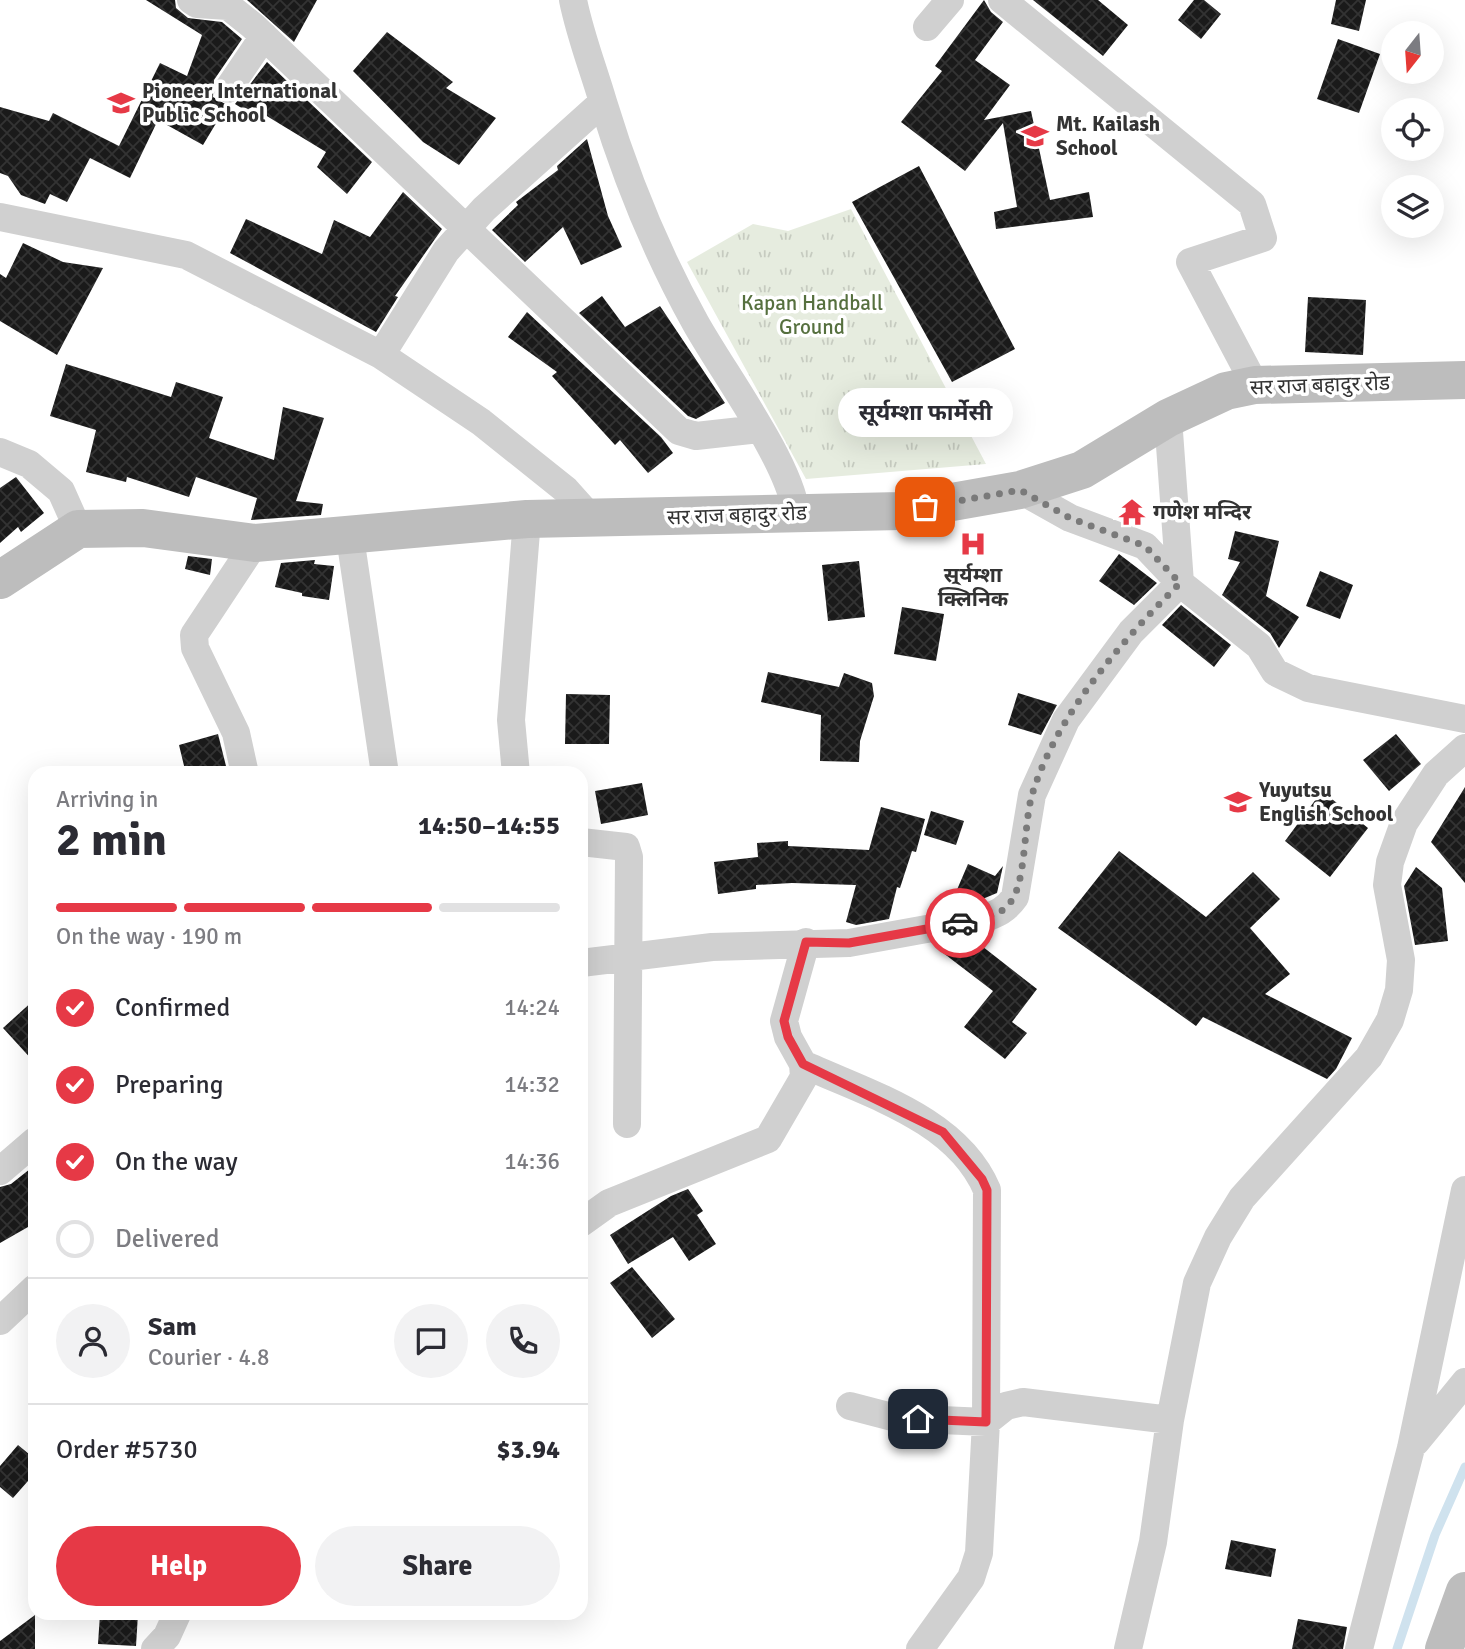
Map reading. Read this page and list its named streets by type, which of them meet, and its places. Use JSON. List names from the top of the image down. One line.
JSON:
{"streets":{"street":["सर राज बहादुर रोड"]},"parks":["Kapan Handball Ground"],"places":{"school or university":["Pioneer International Public School","Mt. Kailash School","Yuyutsu English School"],"other":["सूर्यम्शा फार्मेसी"],"temple":["गणेश मन्दिर"],"hospital":["सूर्यम्शा क्लिनिक"]},"north":"bottom","page":{"bubble":"सूर्यम्शा फार्मेसी","heading":["2 min","Arriving in","14:50–14:55"],"panel":["Sam","Courier · 4.8","Order #5730","$3.94"],"bar":"On the way · 190 m","list":[["Confirmed","14:24"],["Preparing","14:32"],["On the way","14:36"],"Delivered"],"buttons":["Help","Share"]}}
